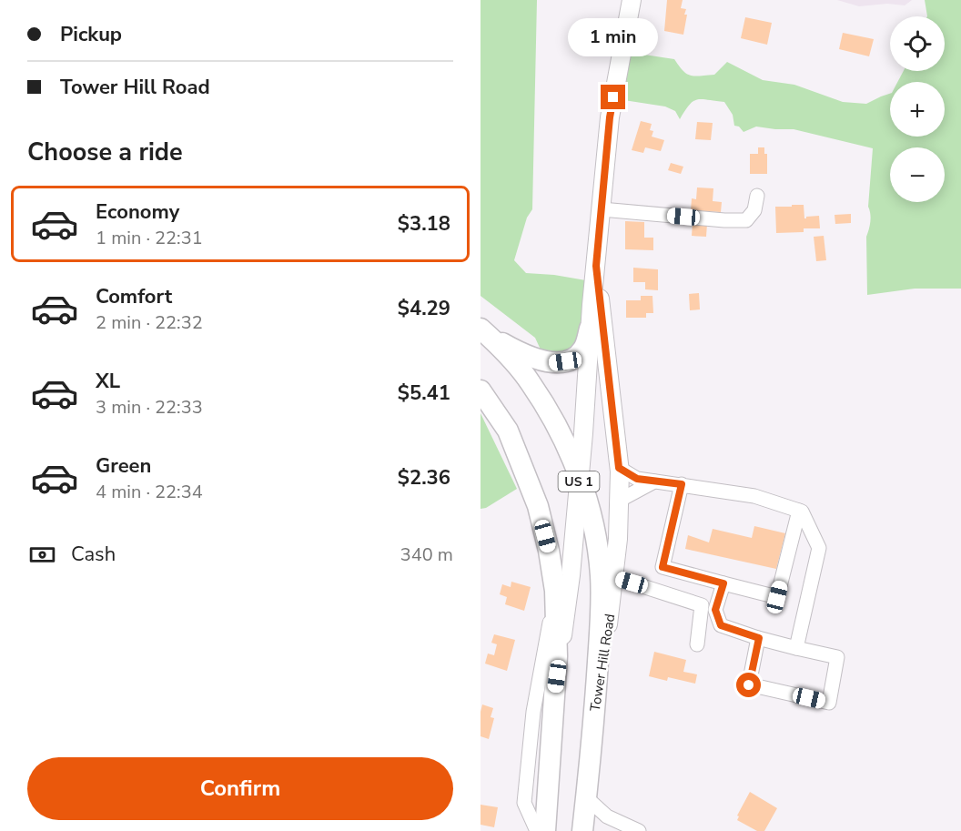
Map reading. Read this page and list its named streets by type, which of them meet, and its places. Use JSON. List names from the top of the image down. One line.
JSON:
{"streets":{"highway":["US 1","Tower Hill Road"]},"page":{"banner":["Pickup","Tower Hill Road"],"map_buttons":["+","−"],"bubble":"1 min","heading":"Choose a ride","list":[{"name":"Economy","note":"1 min · 22:31","value":"$3.18"},{"name":"Comfort","note":"2 min · 22:32","value":"$4.29"},{"name":"XL","note":"3 min · 22:33","value":"$5.41"},{"name":"Green","note":"4 min · 22:34","value":"$2.36"}],"pay":["Cash","340 m"],"buttons":"Confirm"}}
